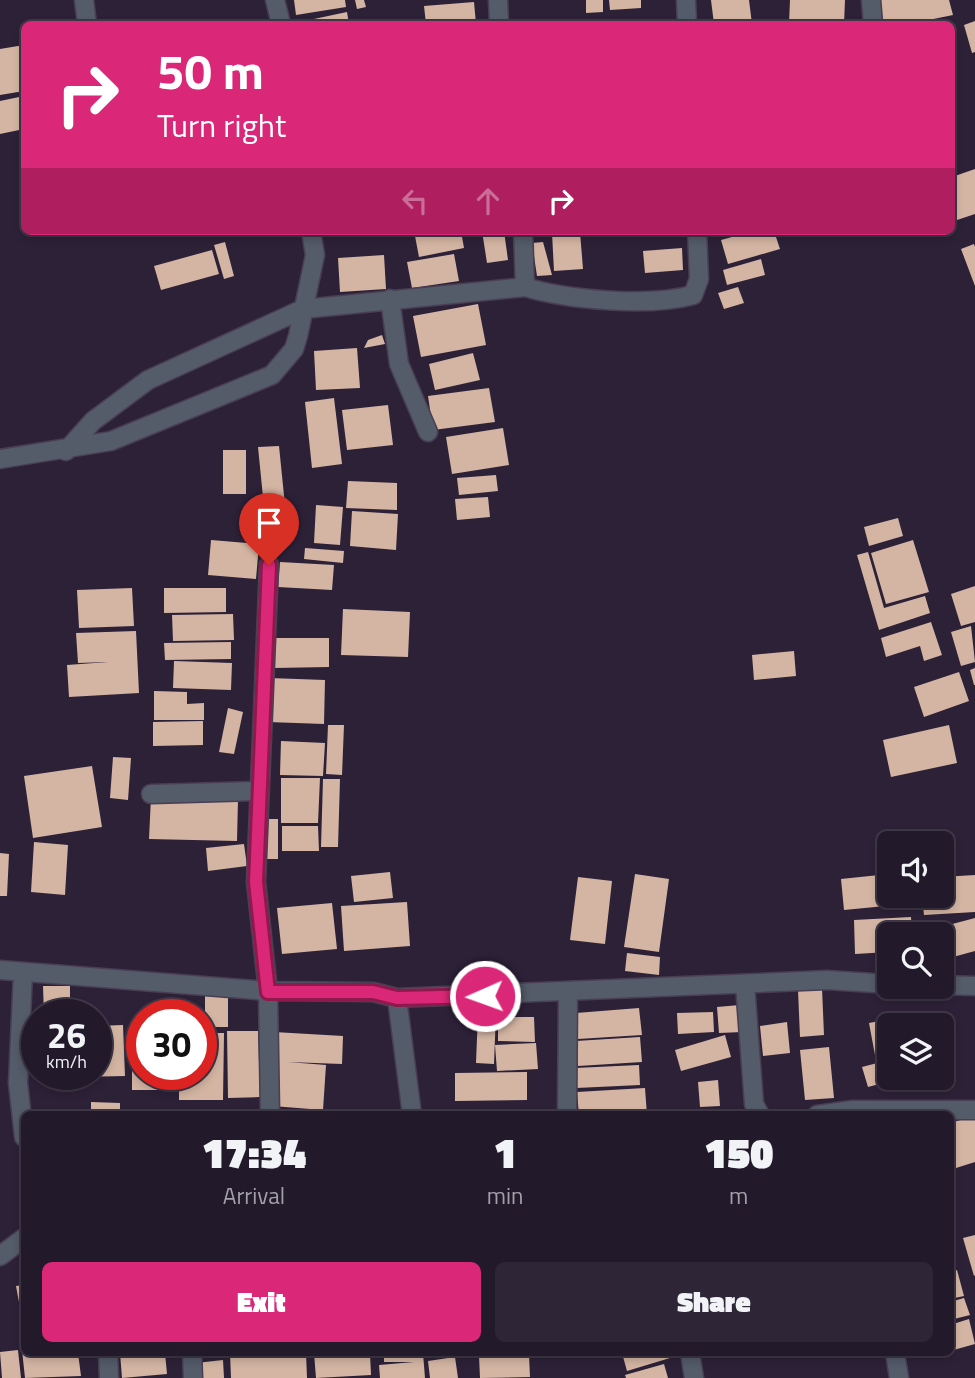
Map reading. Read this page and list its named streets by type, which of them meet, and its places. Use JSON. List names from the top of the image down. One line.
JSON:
{"page":{"turn":["50 m","Turn right"],"speed":"26 km/h","limit":"30","eta":["17:34","Arrival","1","min","150","m"],"buttons":["Exit","Share"]}}
